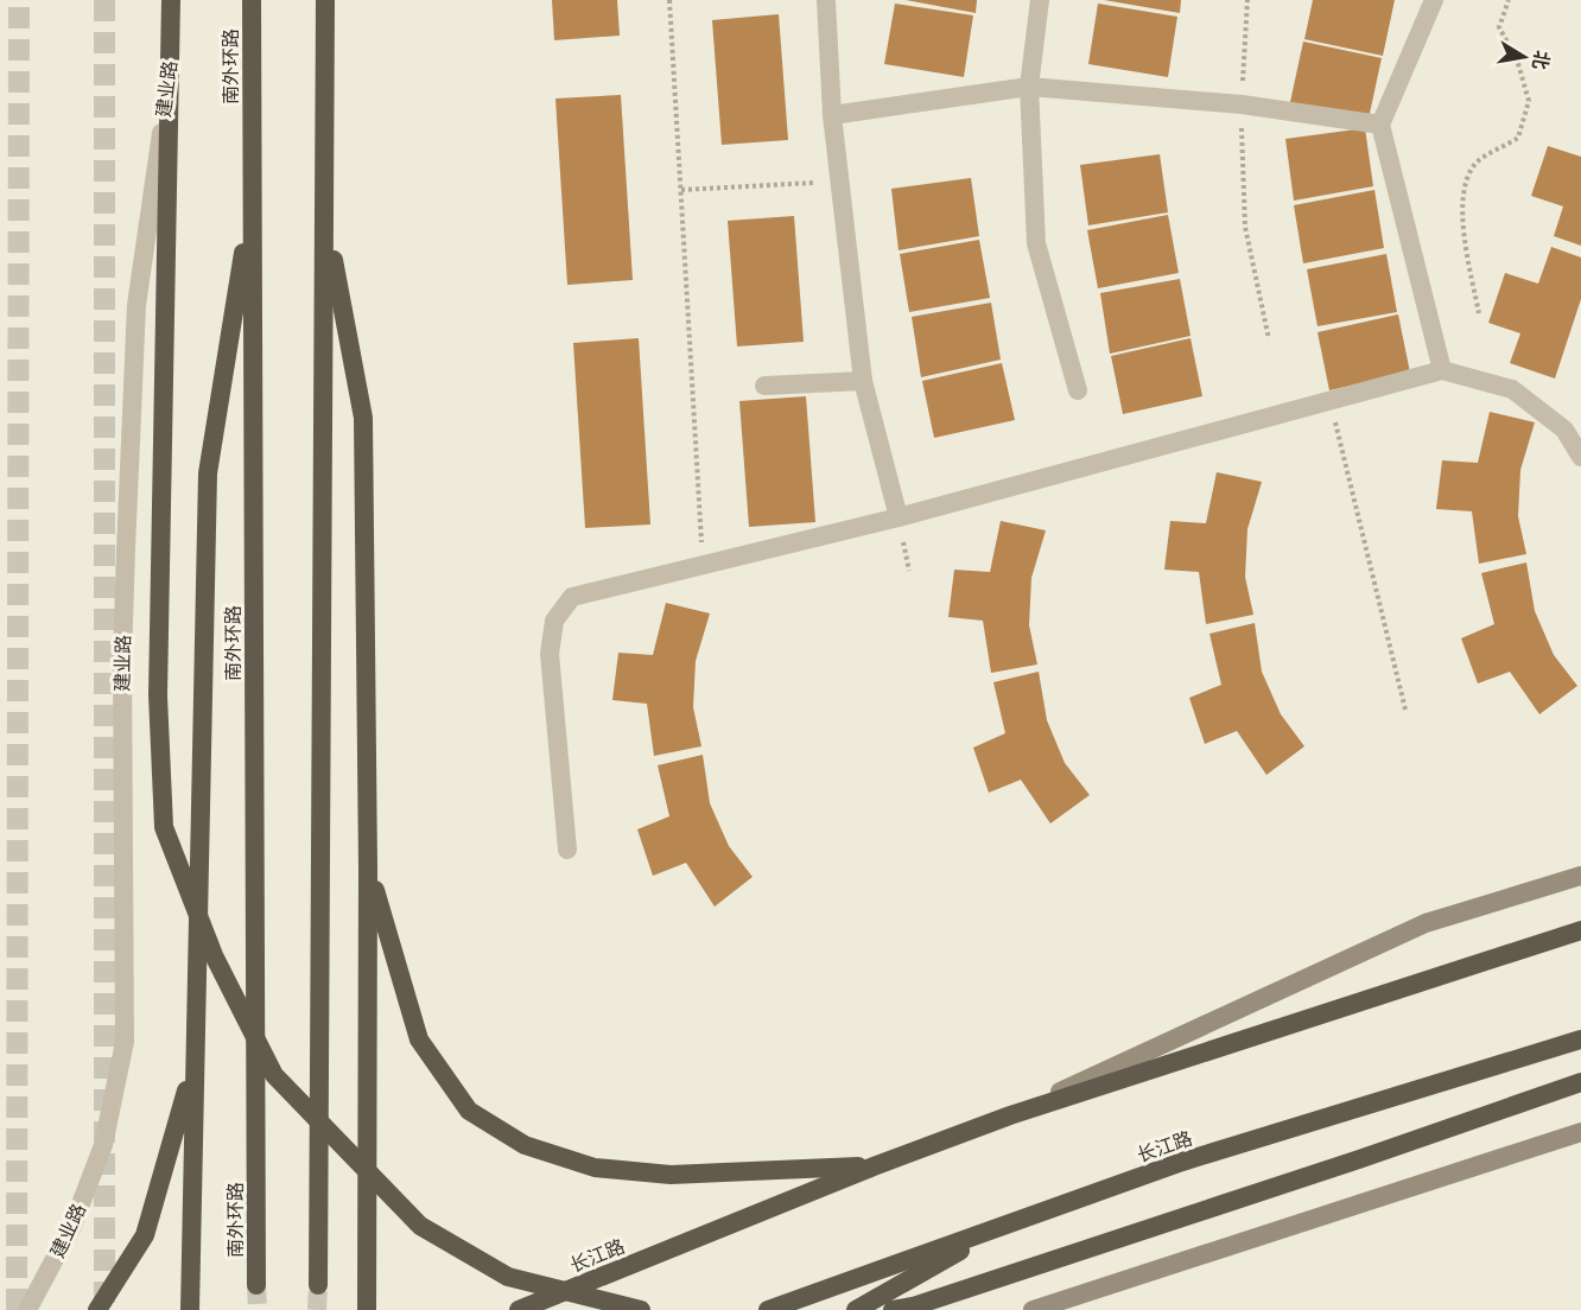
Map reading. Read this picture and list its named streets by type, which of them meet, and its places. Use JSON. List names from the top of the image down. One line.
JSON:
{"streets":{"highway":["南外环路","长江路"],"street":["建业路"]},"north":"right"}
